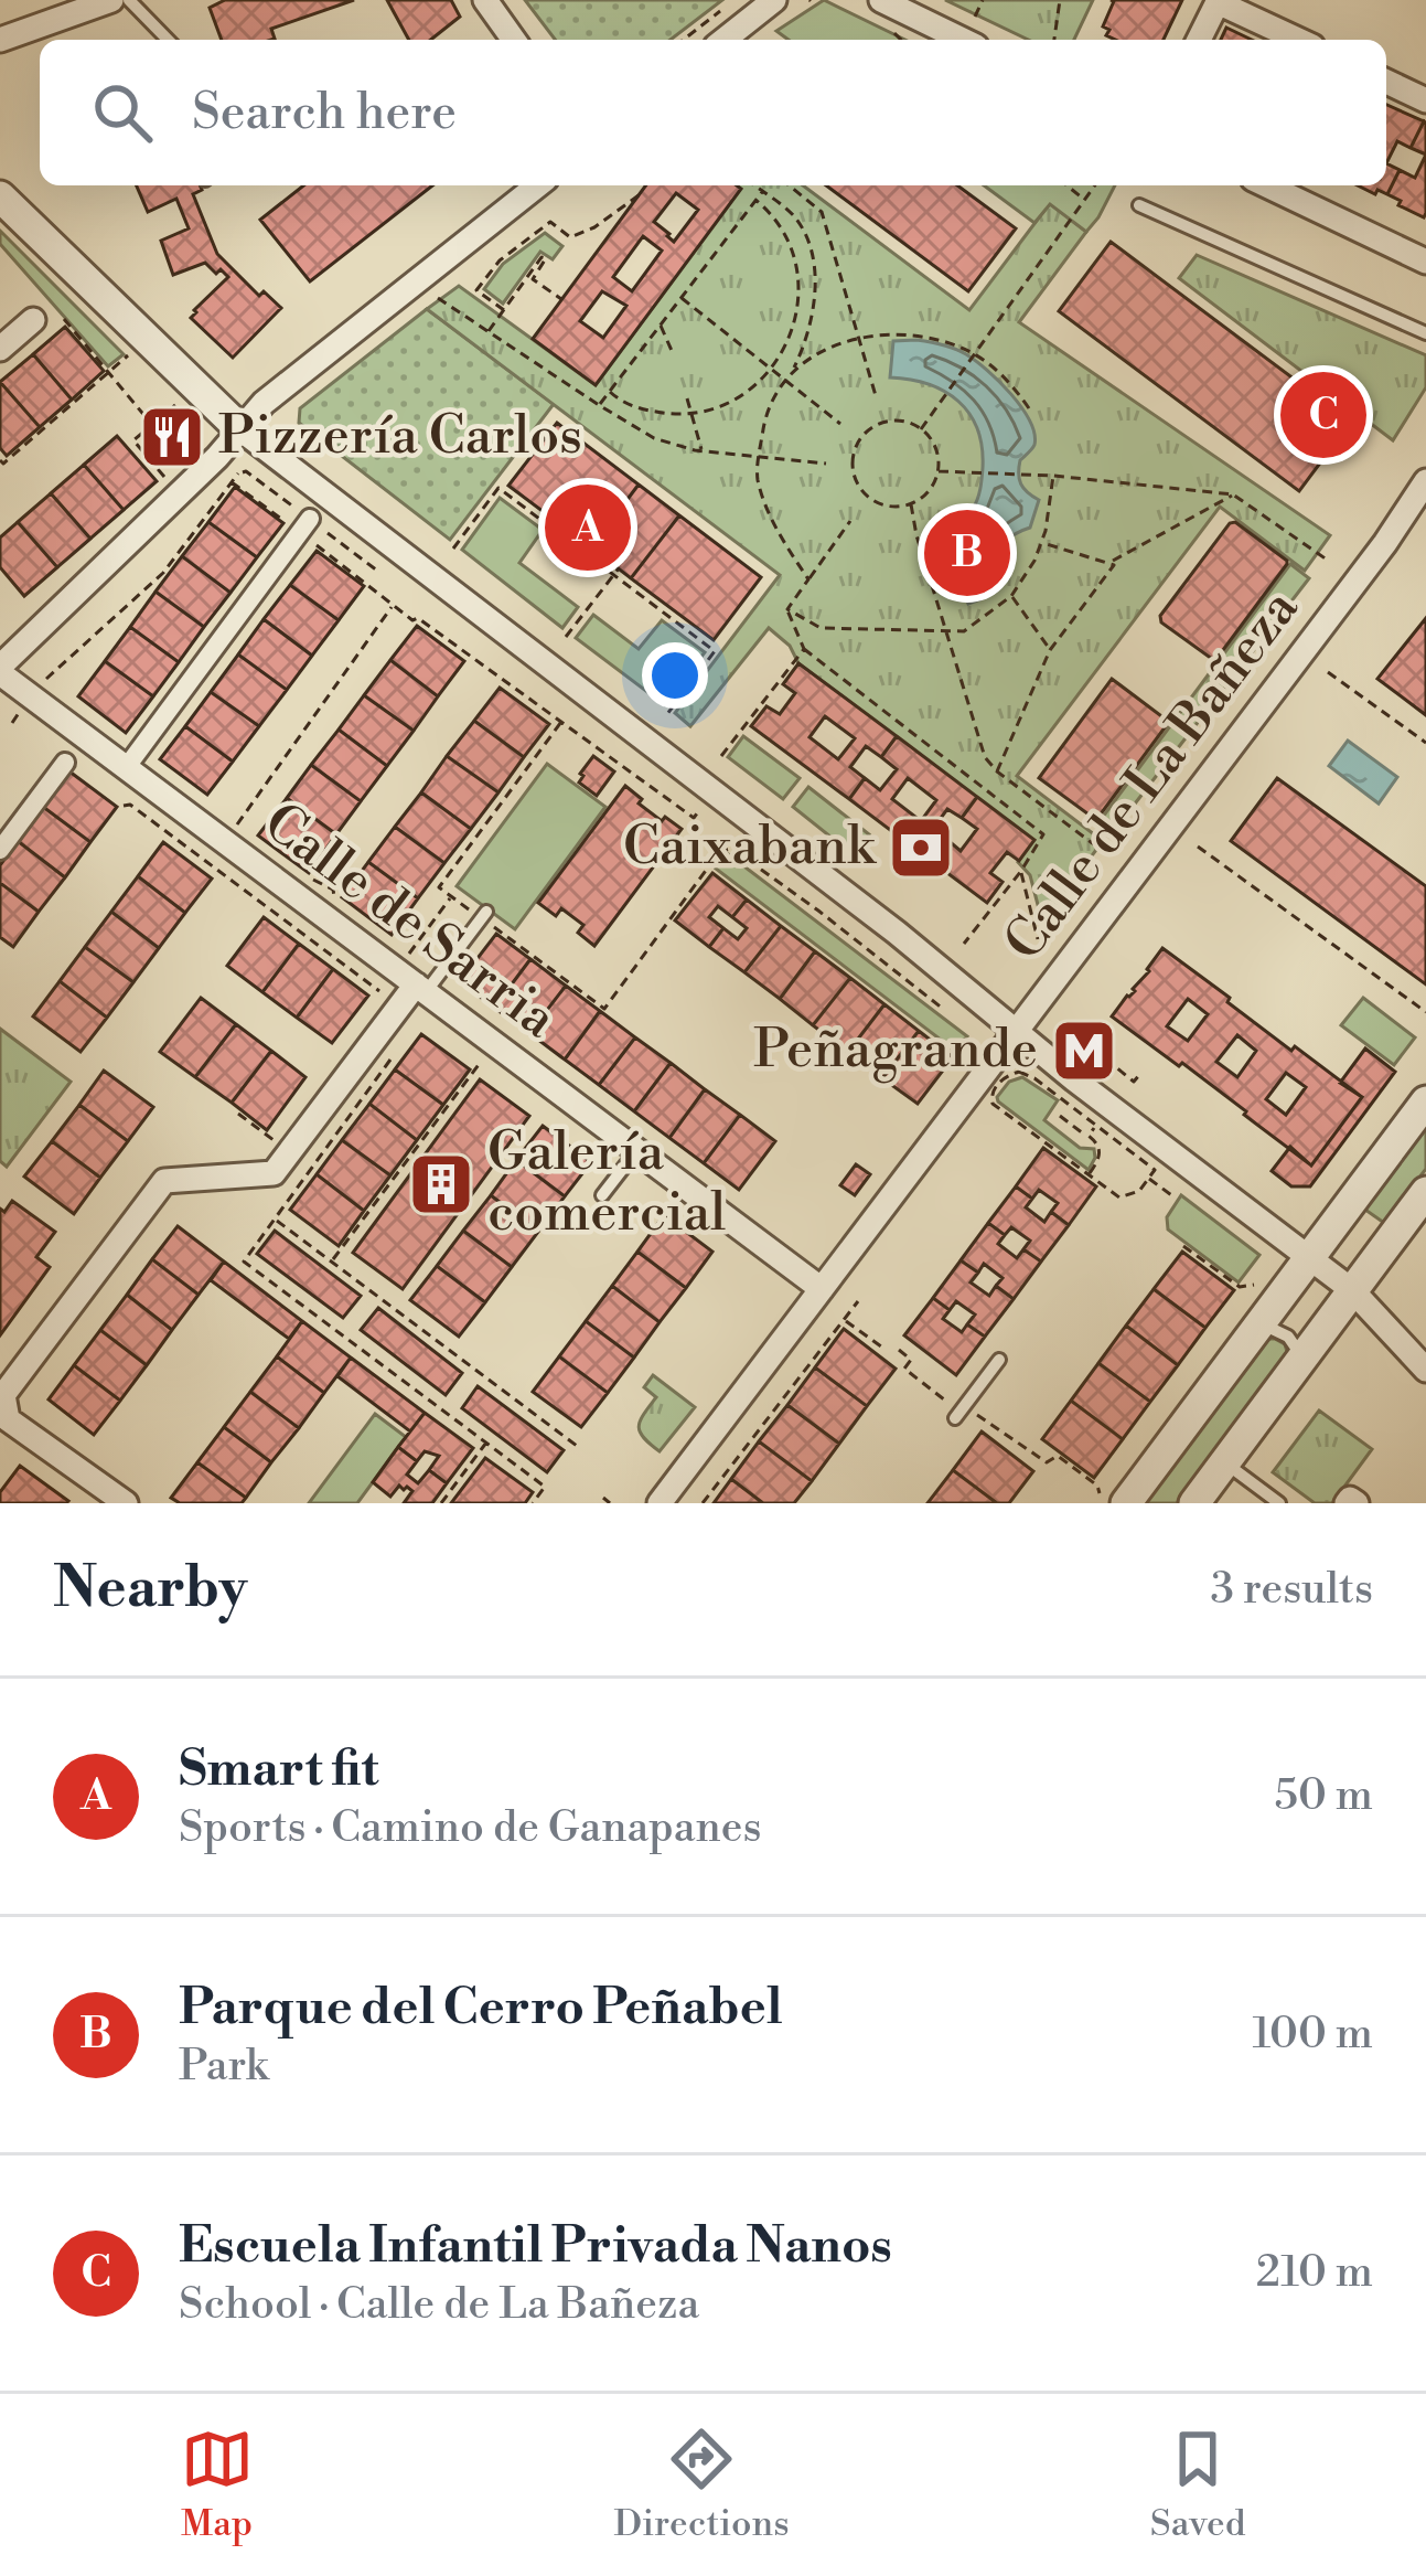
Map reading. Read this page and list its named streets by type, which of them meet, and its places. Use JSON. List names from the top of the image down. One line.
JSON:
{"streets":{"street":["Calle de La Bañeza","Calle de Sarria"]},"crossings":[["Calle de La Bañeza","Calle de Sarria"]],"places":{"restaurant":["Pizzería Carlos"],"bank":["Caixabank"],"metro station":["Peñagrande"],"building":["Galería comercial"]},"page":{"search":"Search here","pins":["C","A","B"],"heading":["Nearby","3 results"],"list":[{"mark":"A","name":"Smart fit","note":"Sports · Camino de Ganapanes","value":"50 m"},{"mark":"B","name":"Parque del Cerro Peñabel","note":"Park","value":"100 m"},{"mark":"C","name":"Escuela Infantil Privada Nanos","note":"School · Calle de La Bañeza","value":"210 m"}],"nav":["Map","Directions","Saved"]}}
